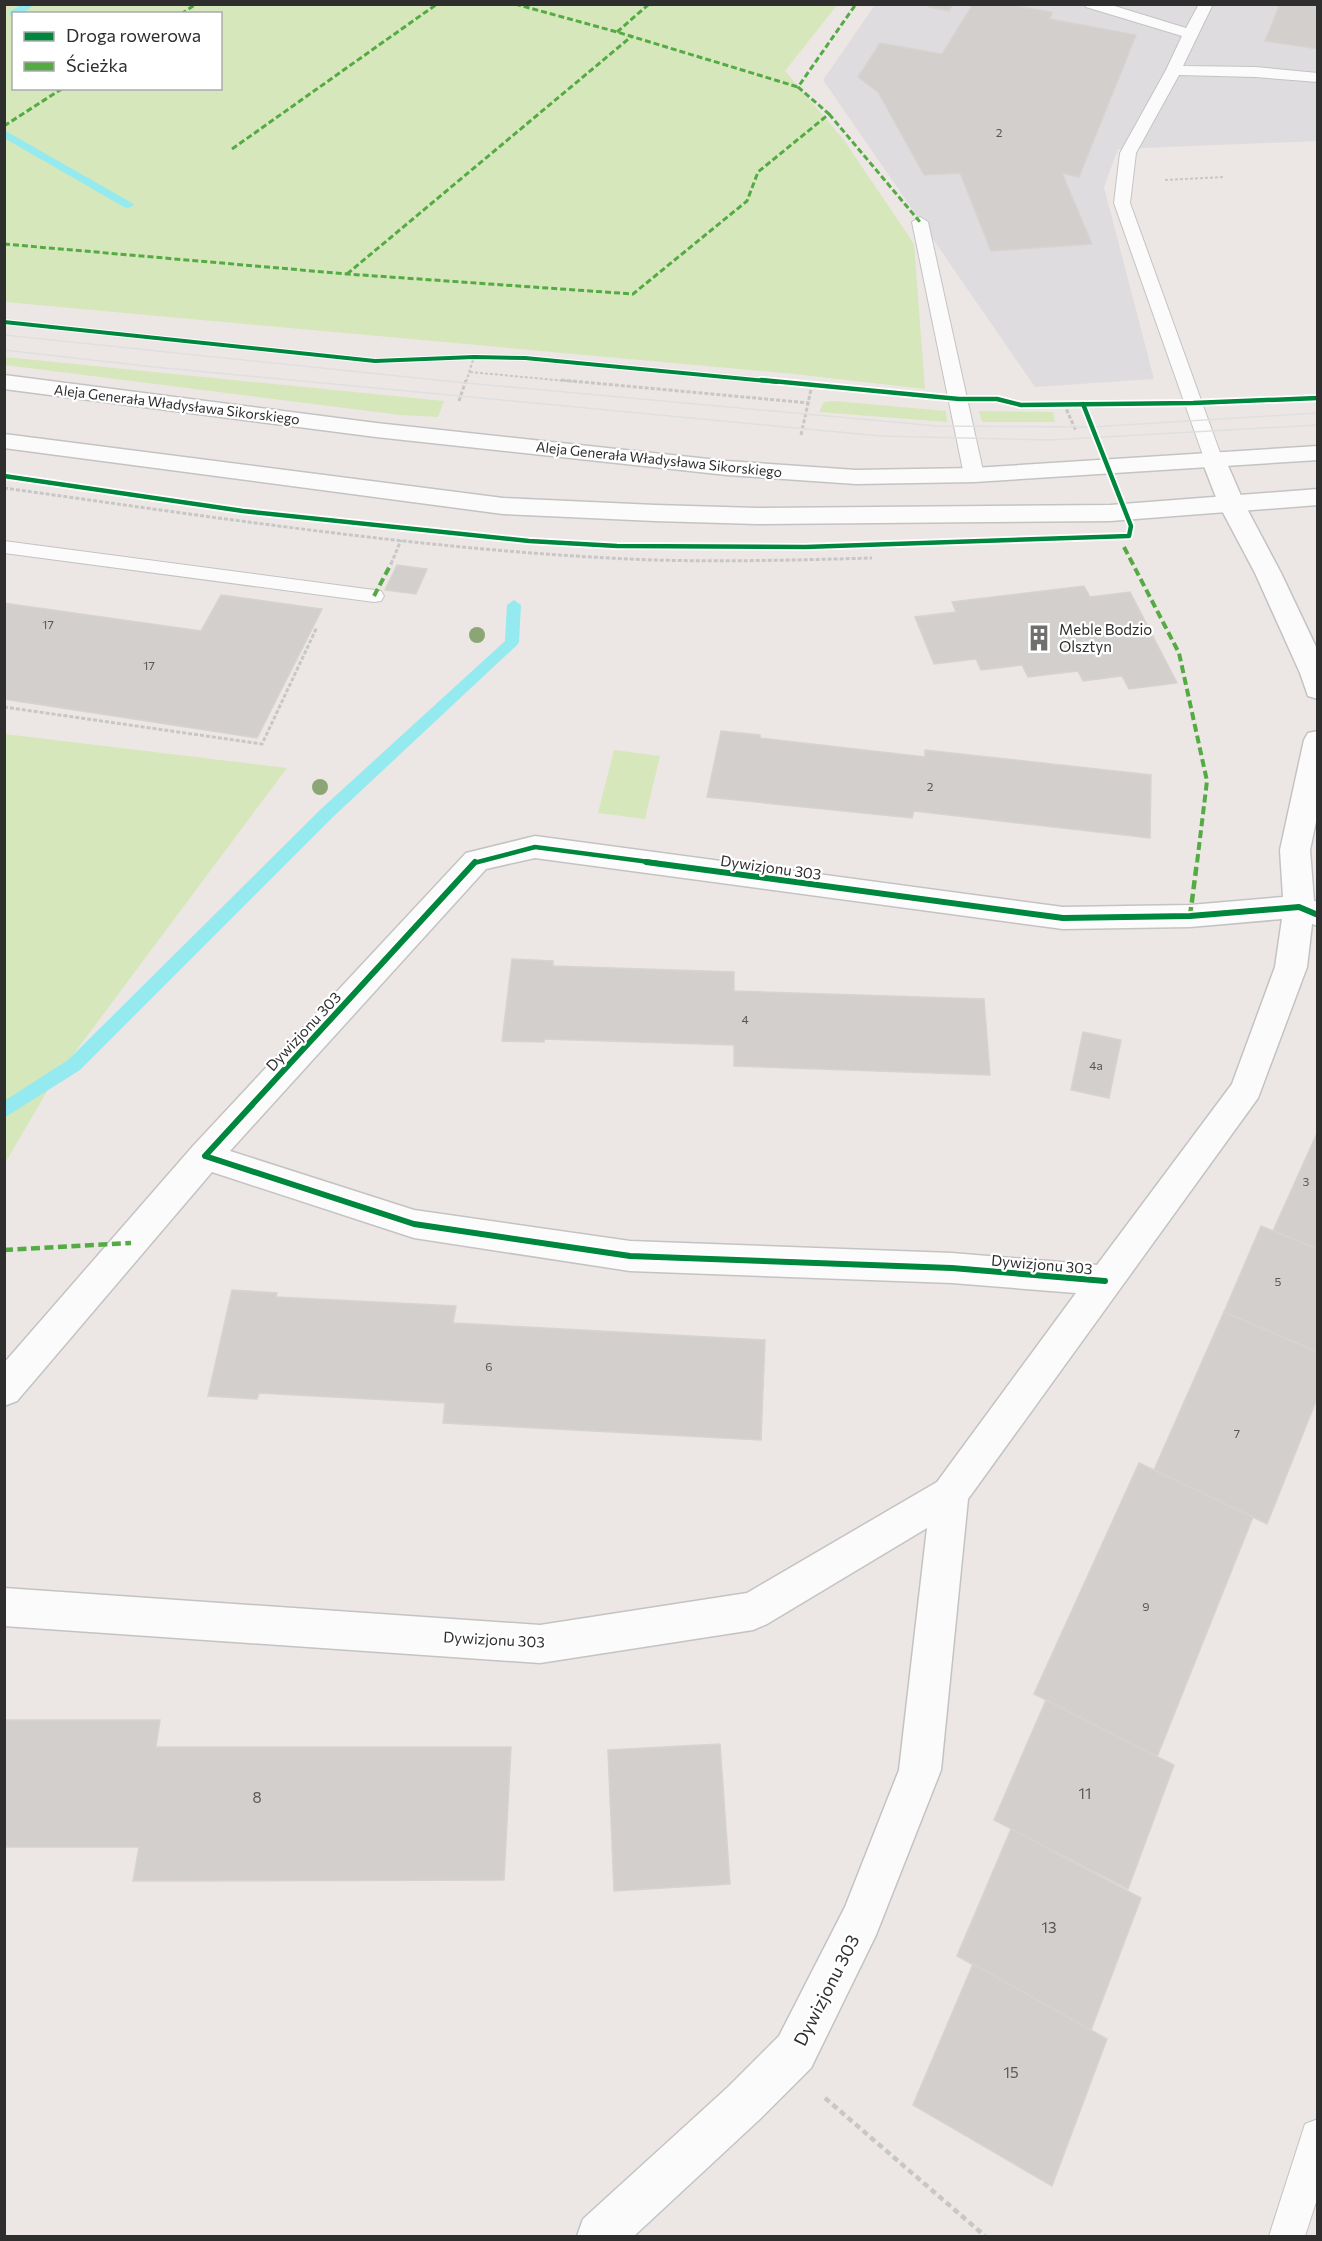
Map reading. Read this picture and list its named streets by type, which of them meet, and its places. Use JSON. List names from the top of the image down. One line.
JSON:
{"streets":{"street":["Aleja Generała Władysława Sikorskiego","Dywizjonu 303"]},"places":{"building":["Meble Bodzio Olsztyn"]},"house_numbers":["2","17","17","2","4","4a","3","5","6","7","9","11","8","13","15"],"legend":["Droga rowerowa","Ścieżka"]}
